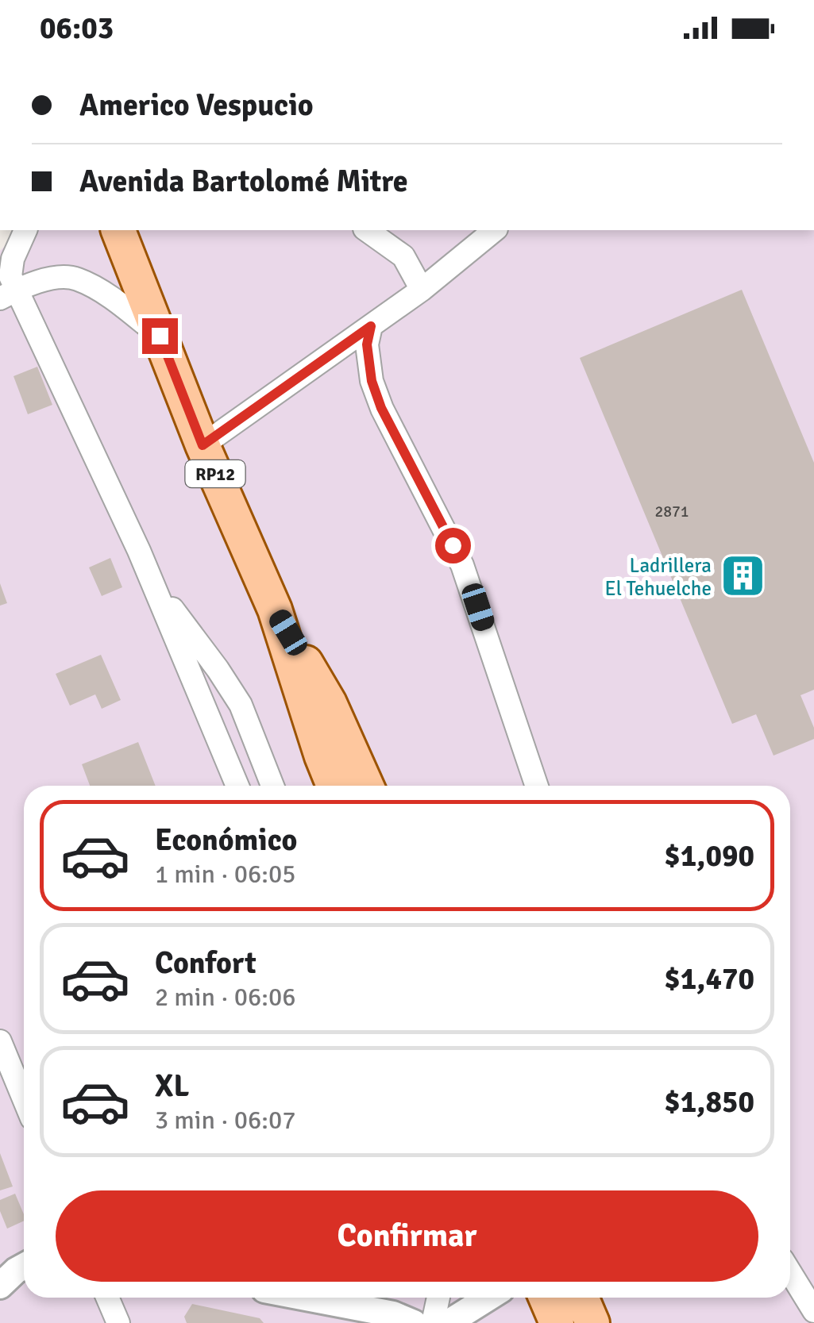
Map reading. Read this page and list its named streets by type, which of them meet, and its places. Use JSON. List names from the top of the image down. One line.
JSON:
{"streets":{"main road":["RP12"]},"places":{"building":["Ladrillera El Tehuelche"]},"house_numbers":["2871"],"page":{"status":"06:03","banner":["Americo Vespucio","Avenida Bartolomé Mitre"],"list":[{"name":"Económico","note":"1 min · 06:05","value":"$1,090"},{"name":"Confort","note":"2 min · 06:06","value":"$1,470"},{"name":"XL","note":"3 min · 06:07","value":"$1,850"}],"buttons":"Confirmar"}}
